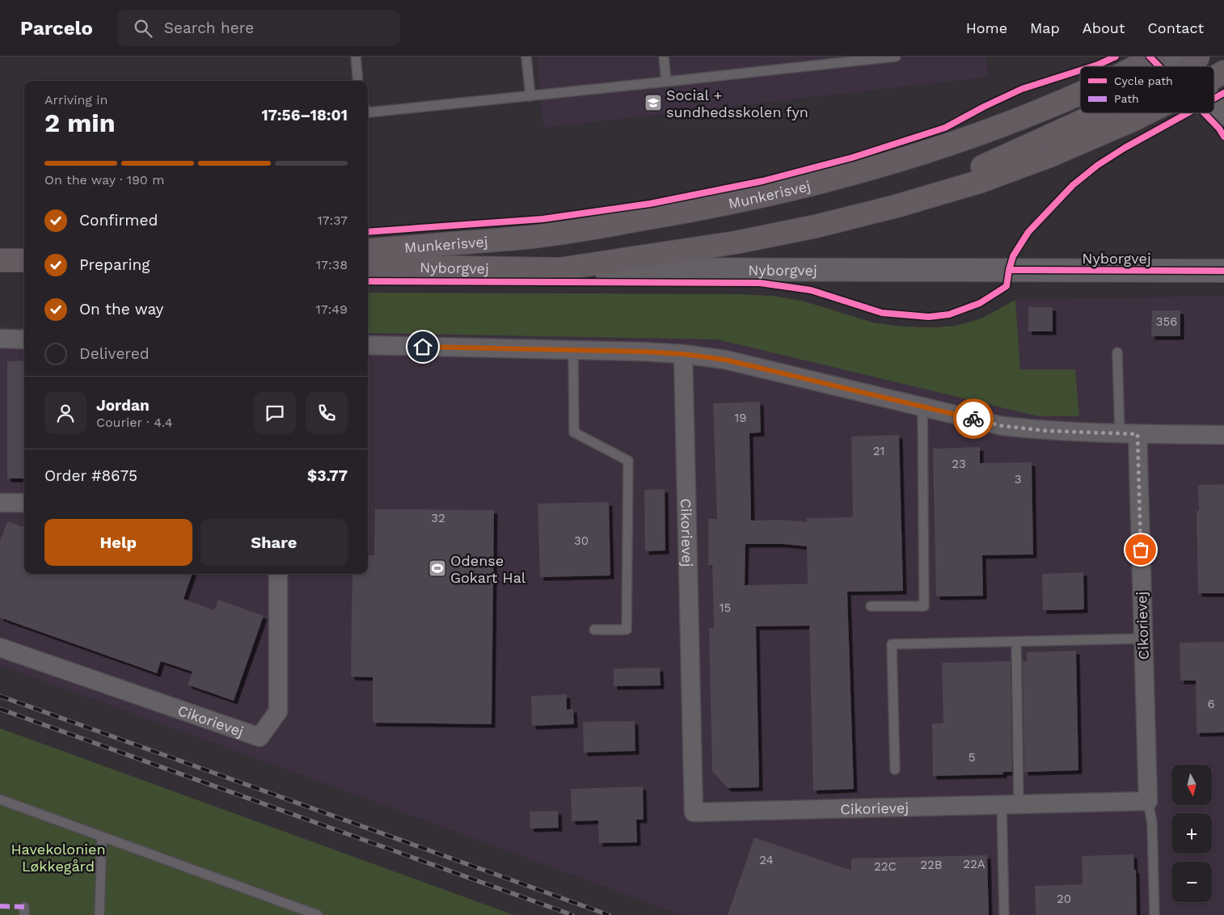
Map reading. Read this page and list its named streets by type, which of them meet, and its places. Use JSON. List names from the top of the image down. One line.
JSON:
{"streets":{"main road":["Munkerisvej","Nyborgvej"],"street":["Cikorievej"]},"parks":["Havekolonien Løkkegård"],"places":{"school or university":["Social + sundhedsskolen fyn"],"sports":["Odense Gokart Hal"]},"house_numbers":["356","19","21","23","3","32","30","15","6","5","24","22A","22B","22C","20"],"legend":["Cycle path","Path"],"north":"bottom","page":{"header":"Parcelo","search":"Search here","nav":["Home","Map","About","Contact"],"heading":["2 min","Arriving in","17:56–18:01"],"panel":["Jordan","Courier · 4.4","Order #8675","$3.77"],"bar":"On the way · 190 m","list":[["Confirmed","17:37"],["Preparing","17:38"],["On the way","17:49"],"Delivered"],"buttons":["Help","Share"],"map_buttons":["+","−"]}}
